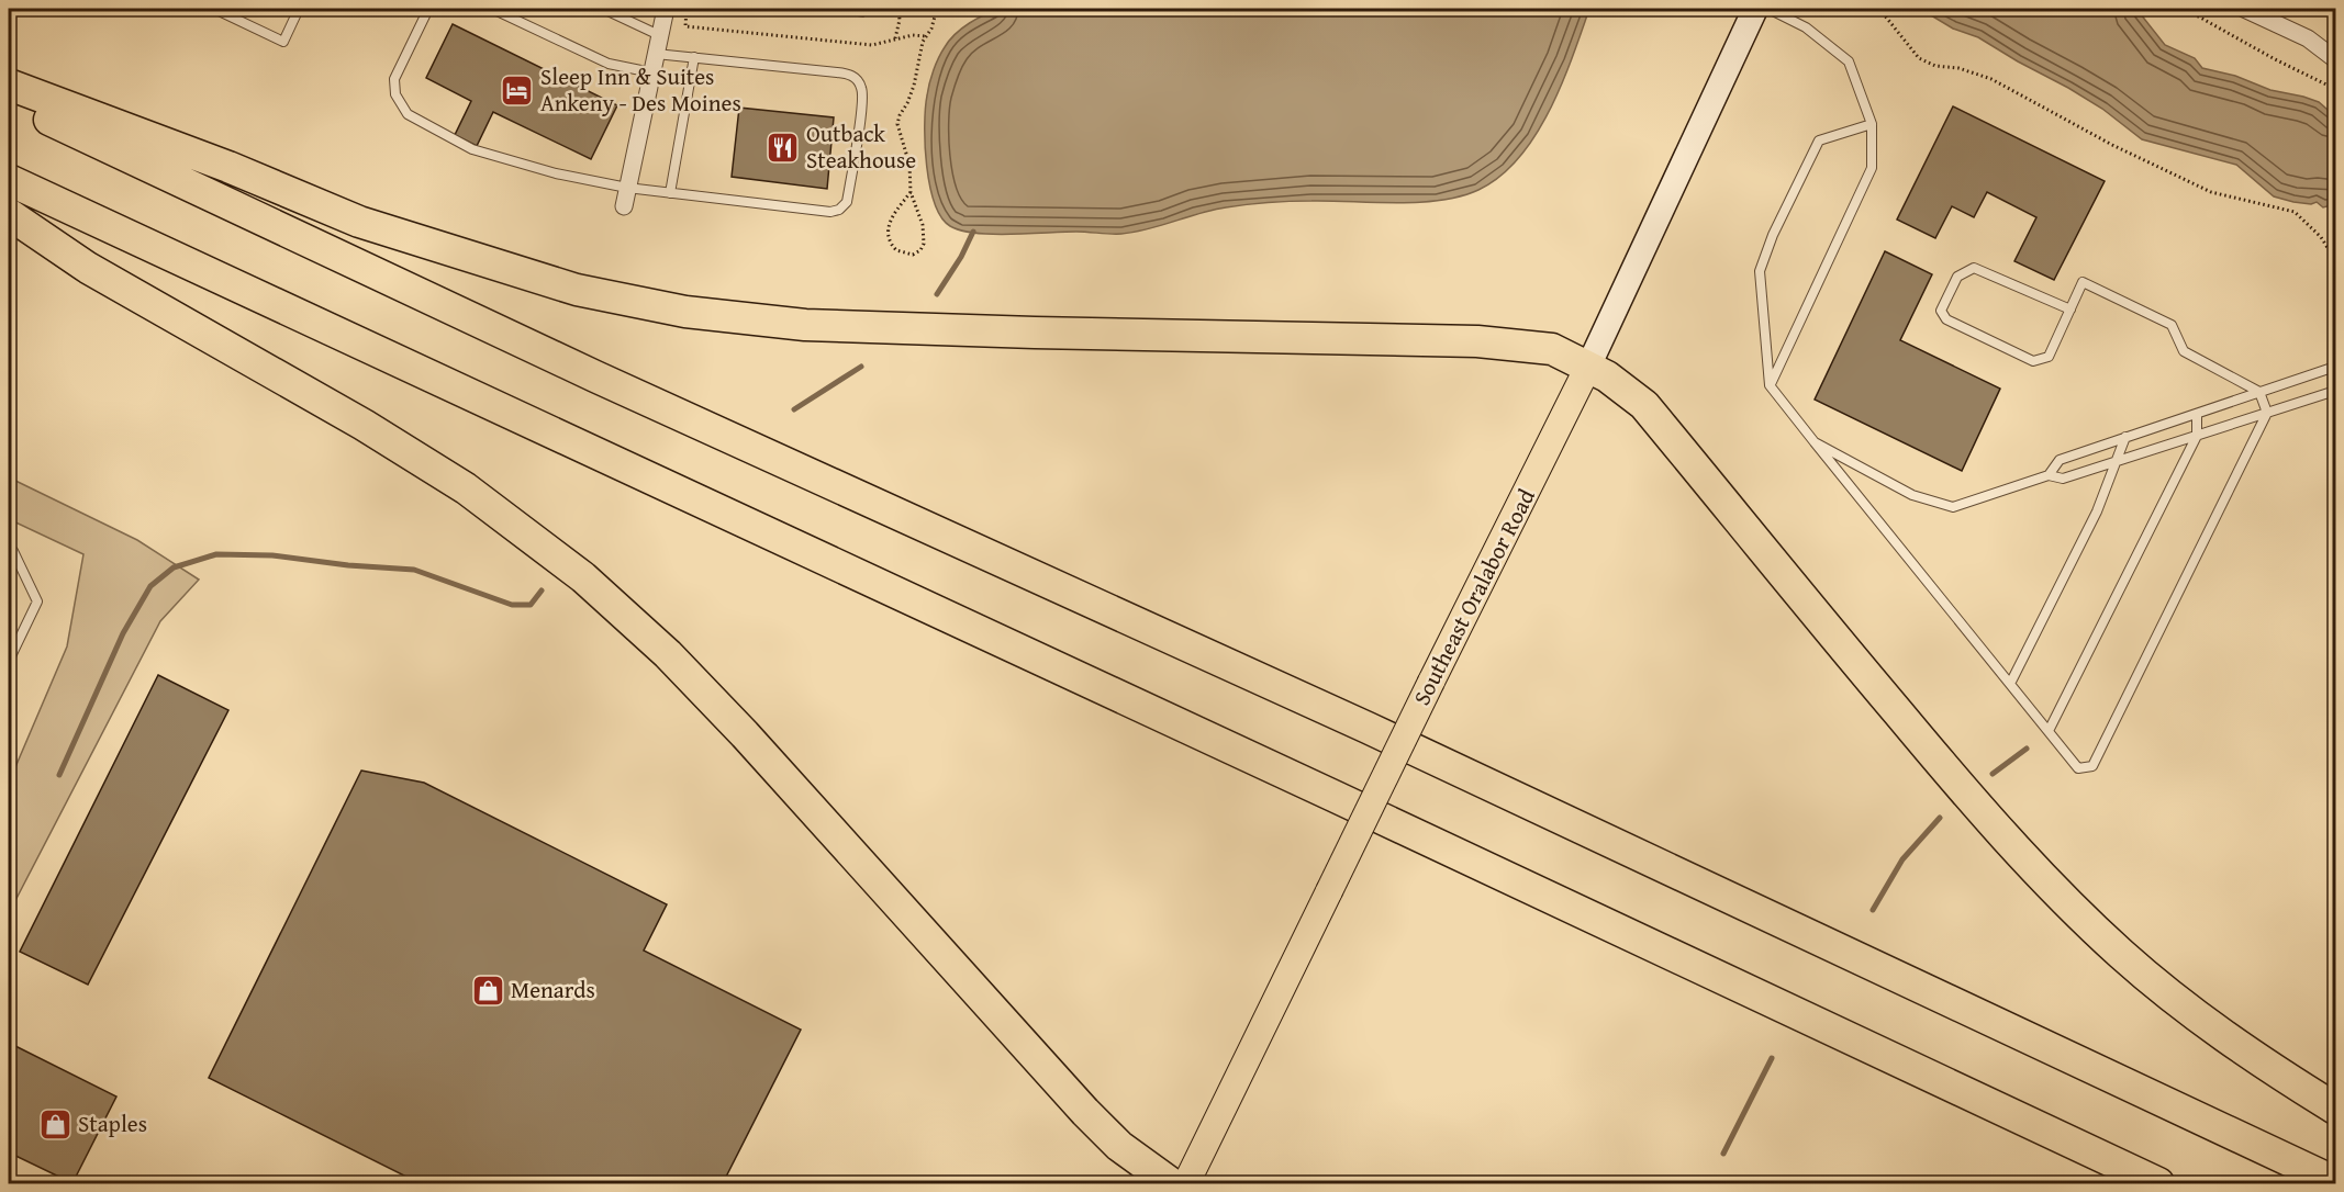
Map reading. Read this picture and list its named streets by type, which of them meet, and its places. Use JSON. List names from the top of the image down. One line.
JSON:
{"streets":{"main road":["Southeast Oralabor Road"]},"places":{"hotel":["Sleep Inn & Suites Ankeny - Des Moines"],"restaurant":["Outback Steakhouse"],"shop":["Menards","Staples"]}}
